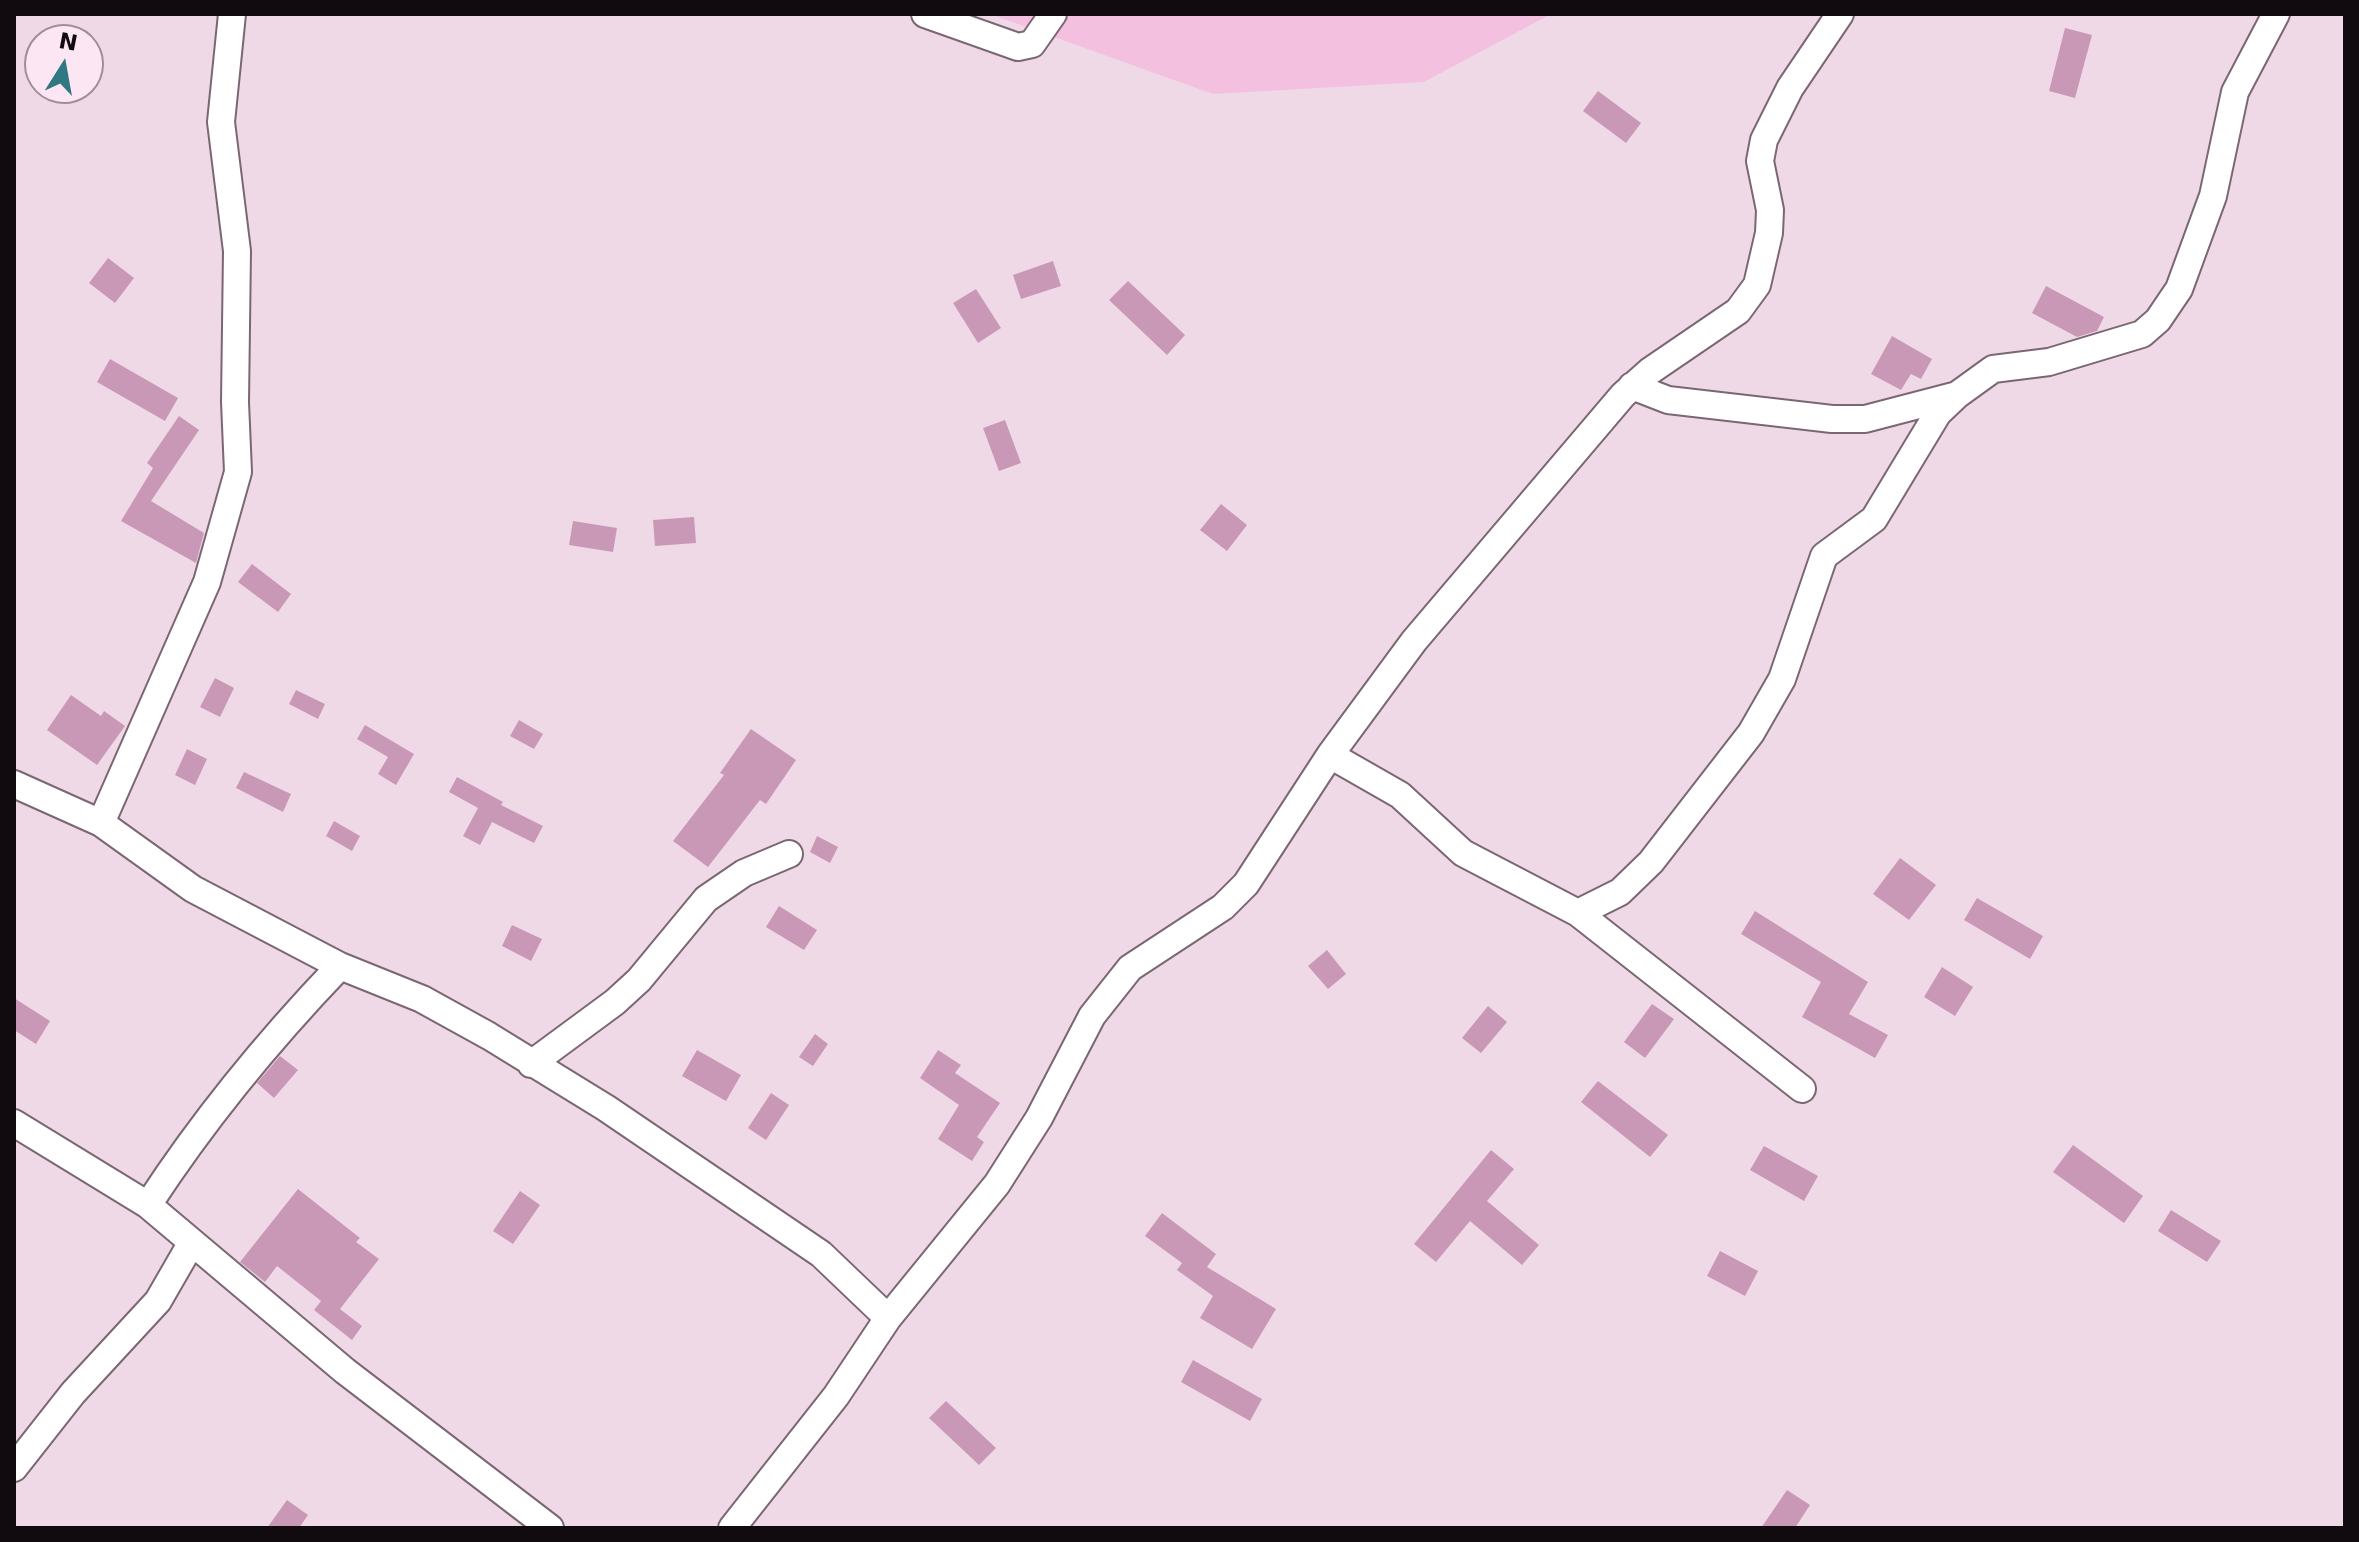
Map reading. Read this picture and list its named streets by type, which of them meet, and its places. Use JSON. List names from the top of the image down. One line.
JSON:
{"north":"top"}
